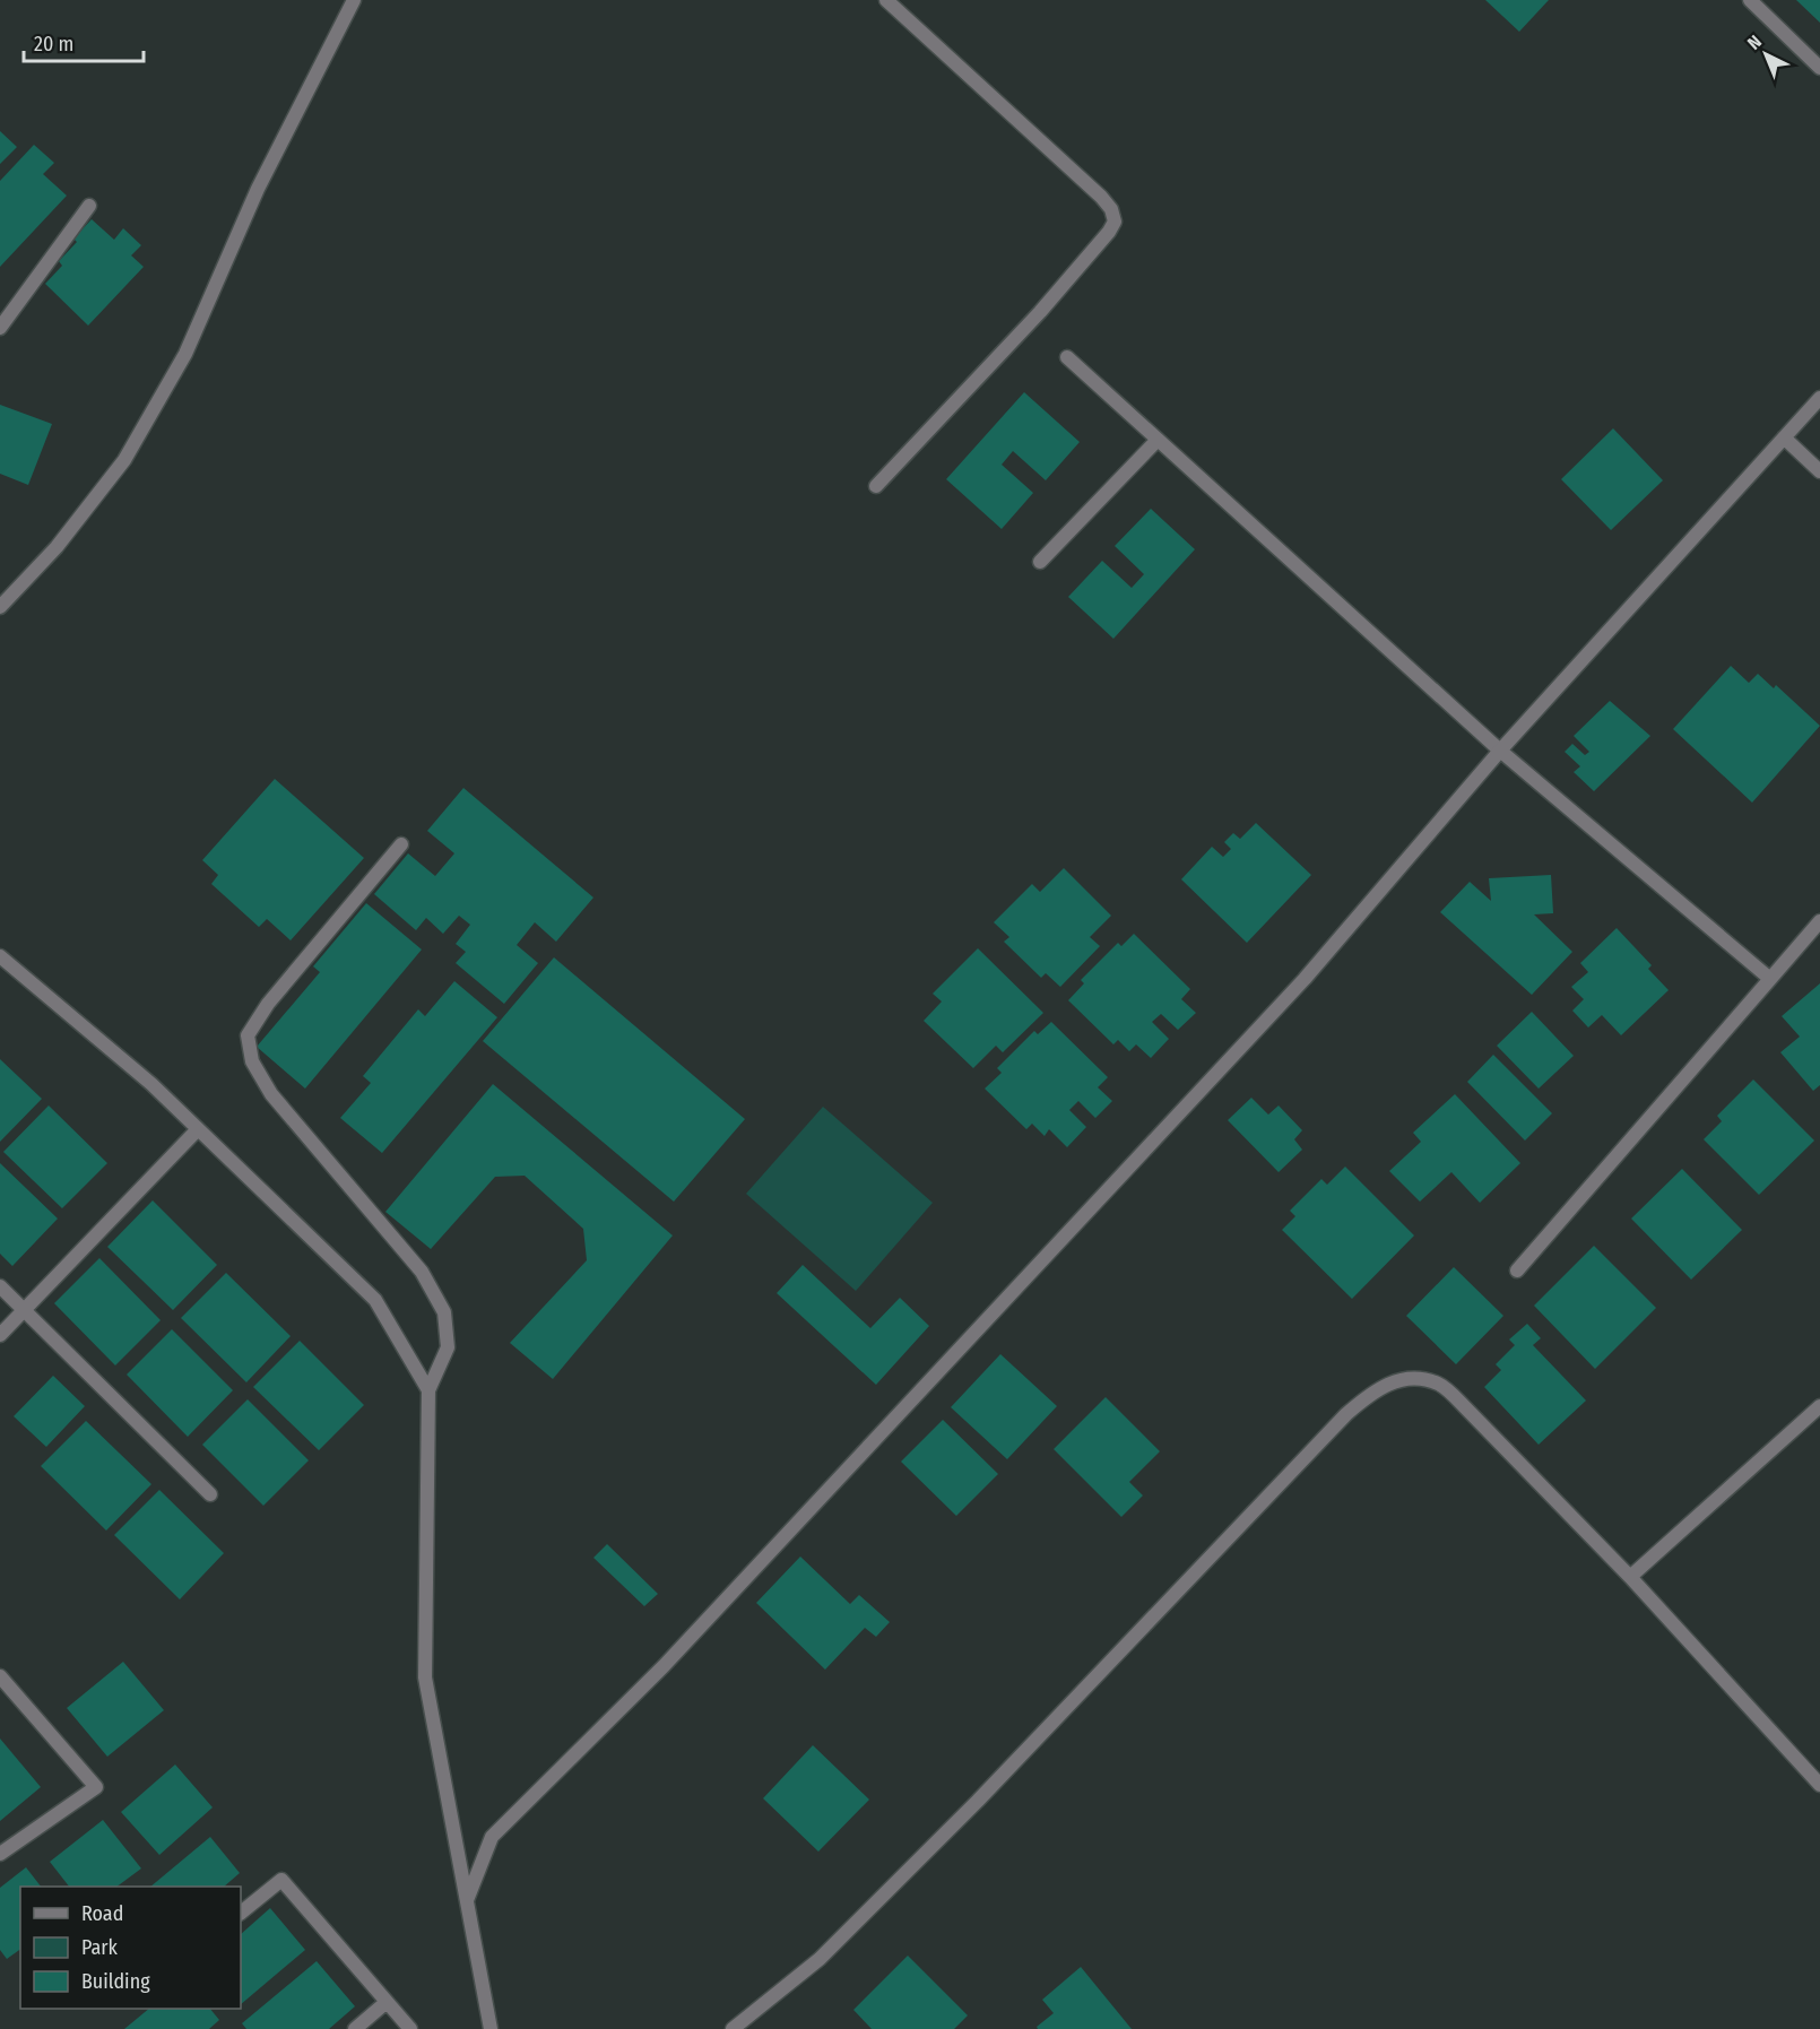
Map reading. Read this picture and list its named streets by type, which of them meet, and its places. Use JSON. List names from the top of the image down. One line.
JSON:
{"legend":["Road","Park","Building"],"scale_bar":"20 m","north":"top left"}
